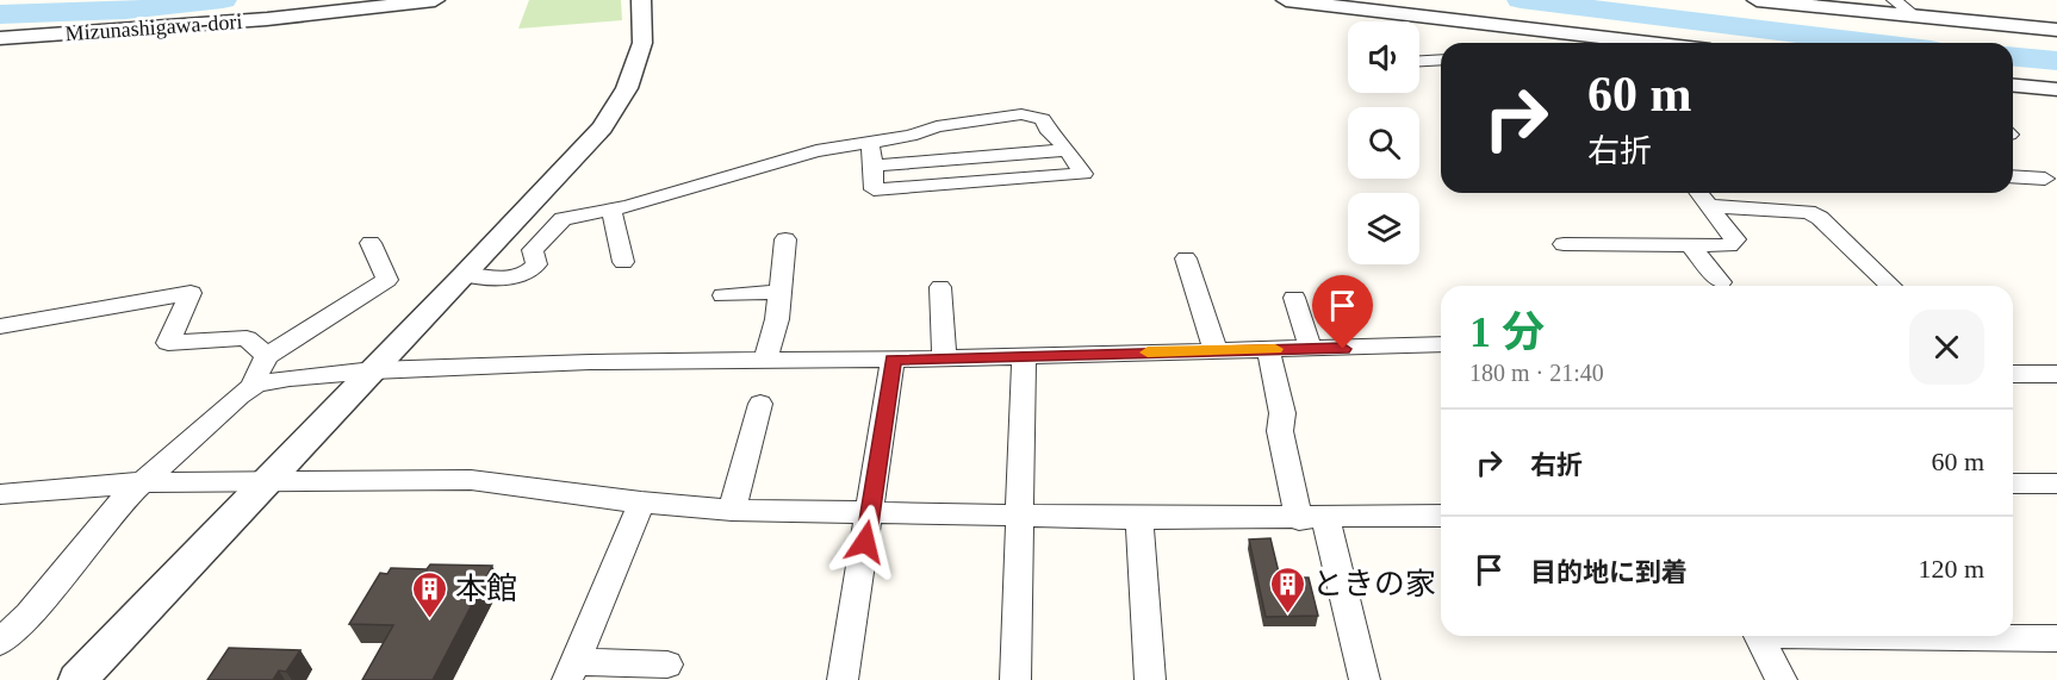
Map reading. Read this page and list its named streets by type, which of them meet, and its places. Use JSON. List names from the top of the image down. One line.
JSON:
{"streets":{"street":["Mizunashigawa-dori"]},"places":{"building":["ときの家","本館"]},"page":{"turn":["60 m","右折"],"heading":["1 分","180 m · 21:40"],"list":[{"name":"右折","value":"60 m"},{"name":"目的地に到着","value":"120 m"}]}}
